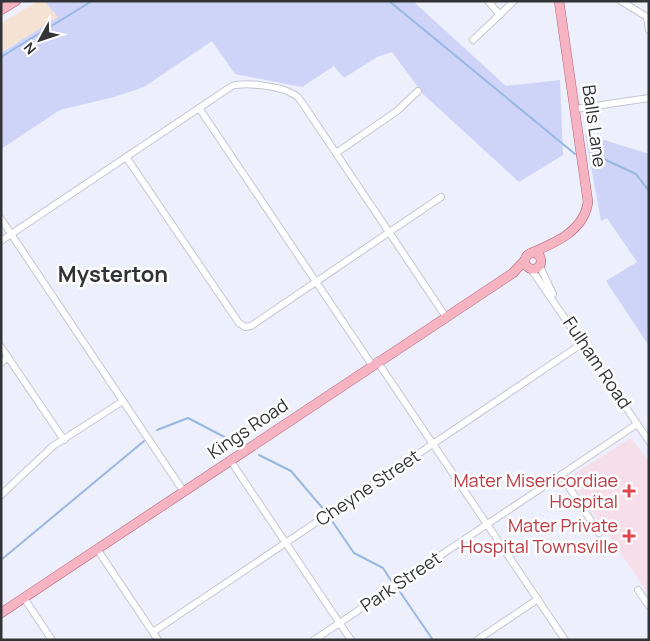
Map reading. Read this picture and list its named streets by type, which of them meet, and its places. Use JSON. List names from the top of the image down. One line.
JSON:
{"streets":{"main road":["Balls Lane","Kings Road"],"street":["Fulham Road","Cheyne Street","Park Street"]},"crossings":[["Balls Lane","Fulham Road"],["Balls Lane","Kings Road"],["Fulham Road","Kings Road"],["Fulham Road","Cheyne Street"],["Fulham Road","Park Street"]],"districts":["Mysterton"],"places":{"health":["Mater Misericordiae Hospital","Mater Private Hospital Townsville"]},"north":"bottom left"}
